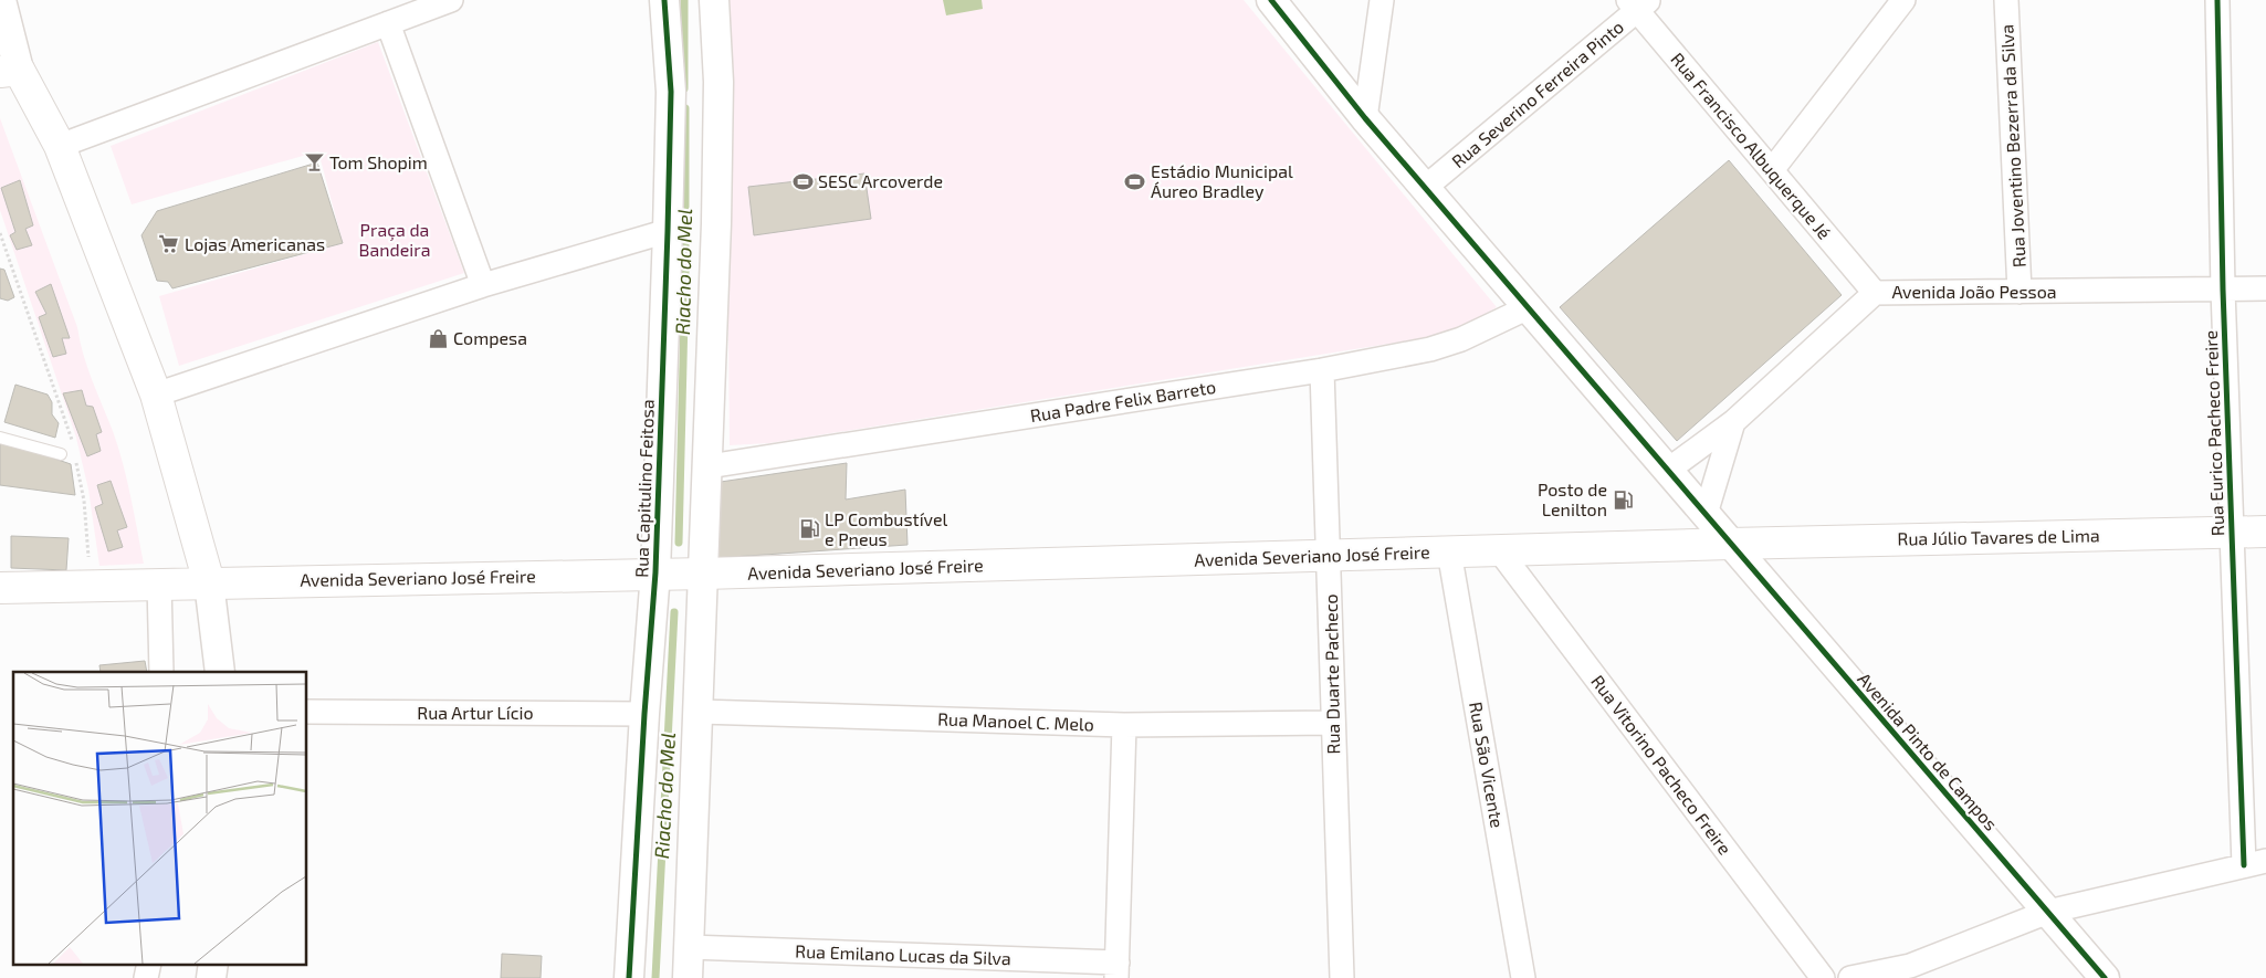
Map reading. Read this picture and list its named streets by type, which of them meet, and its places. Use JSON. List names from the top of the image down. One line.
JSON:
{"streets":{"main road":["Rua Júlio Tavares de Lima","Avenida Severiano José Freire"],"street":["Rua Severino Ferreira Pinto","Rua Francisco Albuquerque Jé","Rua Joventino Bezerra da Silva","Avenida João Pessoa","Rua Padre Felix Barreto","Rua Eurico Pacheco Freire","Rua Capitulino Feitosa","Rua Duarte Pacheco","Rua Artur Lício","Rua Manoel C. Melo","Avenida Pinto de Campos","Rua São Vicente","Rua Vitorino Pacheco Freire","Rua Emilano Lucas da Silva"]},"crossings":[["Rua Severino Ferreira Pinto","Rua Francisco Albuquerque Jé"],["Rua Severino Ferreira Pinto","Avenida Pinto de Campos"],["Rua Francisco Albuquerque Jé","Avenida João Pessoa"],["Rua Joventino Bezerra da Silva","Avenida João Pessoa"],["Avenida João Pessoa","Rua Eurico Pacheco Freire"],["Avenida João Pessoa","Avenida Pinto de Campos"],["Rua Padre Felix Barreto","Rua Duarte Pacheco"],["Rua Padre Felix Barreto","Avenida Pinto de Campos"],["Rua Eurico Pacheco Freire","Rua Júlio Tavares de Lima"],["Rua Capitulino Feitosa","Avenida Severiano José Freire"],["Rua Capitulino Feitosa","Rua Artur Lício"],["Rua Júlio Tavares de Lima","Avenida Severiano José Freire"],["Rua Júlio Tavares de Lima","Avenida Pinto de Campos"],["Avenida Severiano José Freire","Rua Duarte Pacheco"],["Avenida Severiano José Freire","Avenida Pinto de Campos"],["Avenida Severiano José Freire","Rua São Vicente"],["Avenida Severiano José Freire","Rua Vitorino Pacheco Freire"],["Rua Duarte Pacheco","Rua Manoel C. Melo"]],"water":["Riacho do Mel"],"parks":["Praça da Bandeira"],"places":{"bar":["Tom Shopim"],"sports":["SESC Arcoverde","Estádio Municipal Áureo Bradley"],"supermarket":["Lojas Americanas"],"shop":["Compesa"],"fuel station":["Posto de Lenilton","LP Combustível e Pneus"]}}
